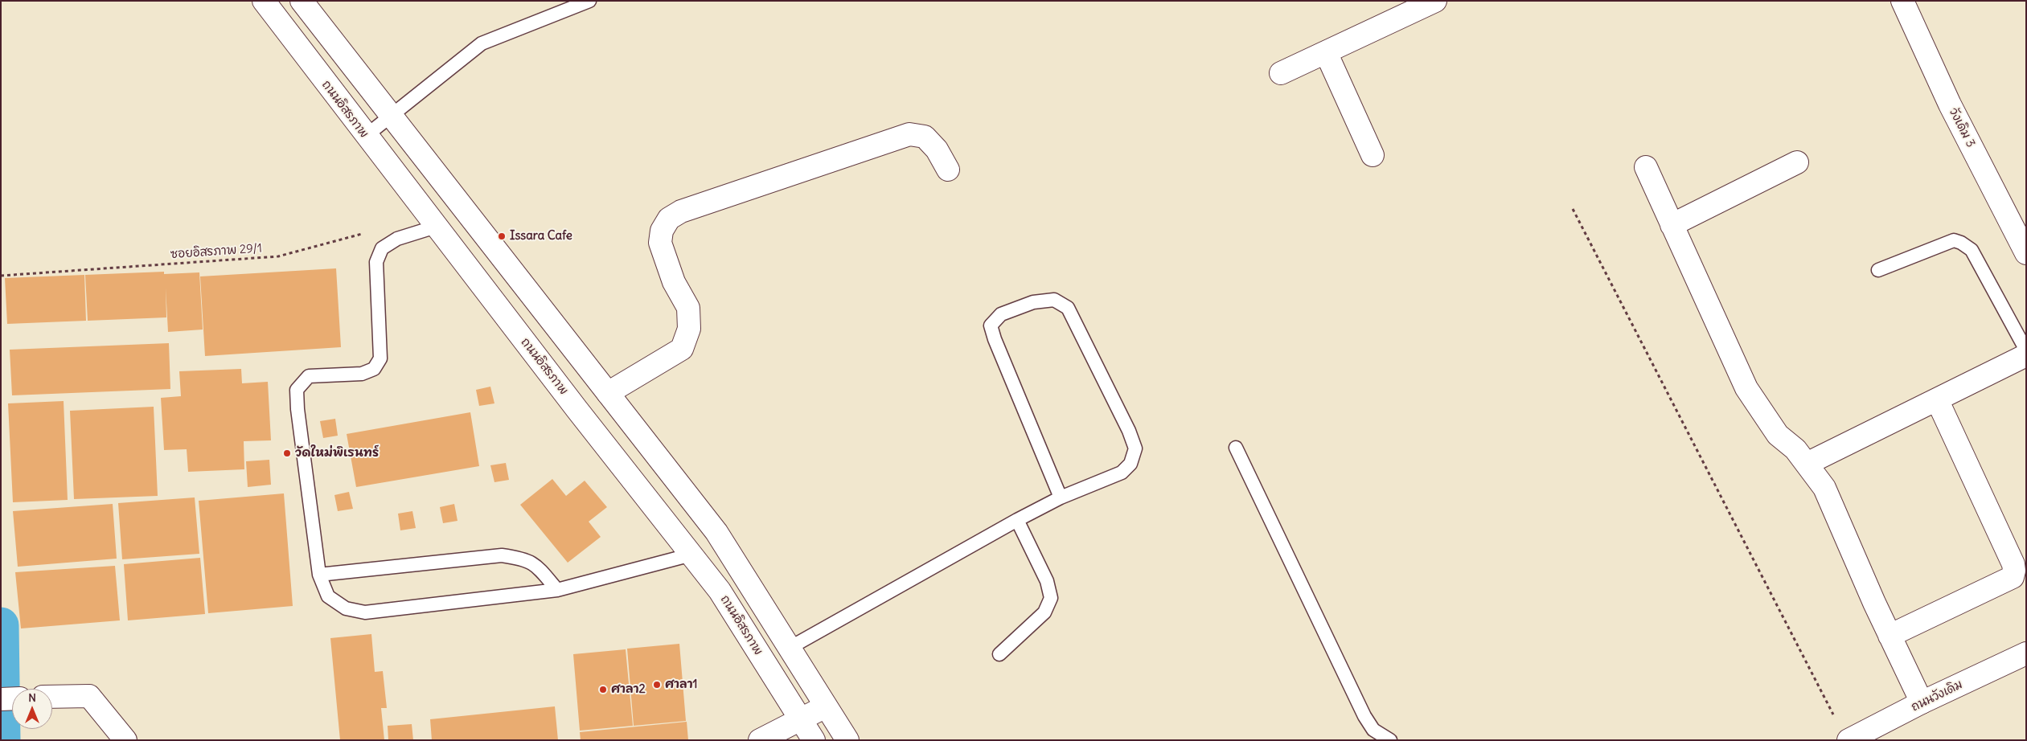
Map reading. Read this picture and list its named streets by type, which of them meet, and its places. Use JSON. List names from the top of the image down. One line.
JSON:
{"streets":{"street":["ถนนอิสรภาพ","วังเดิม 3","ถนนวังเดิม"],"path":["ซอยอิสรภาพ 29/1"]},"places":["Issara Cafe","วัดใหม่พิเรนทร์","ศาลา1","ศาลา2"],"north":"top"}
